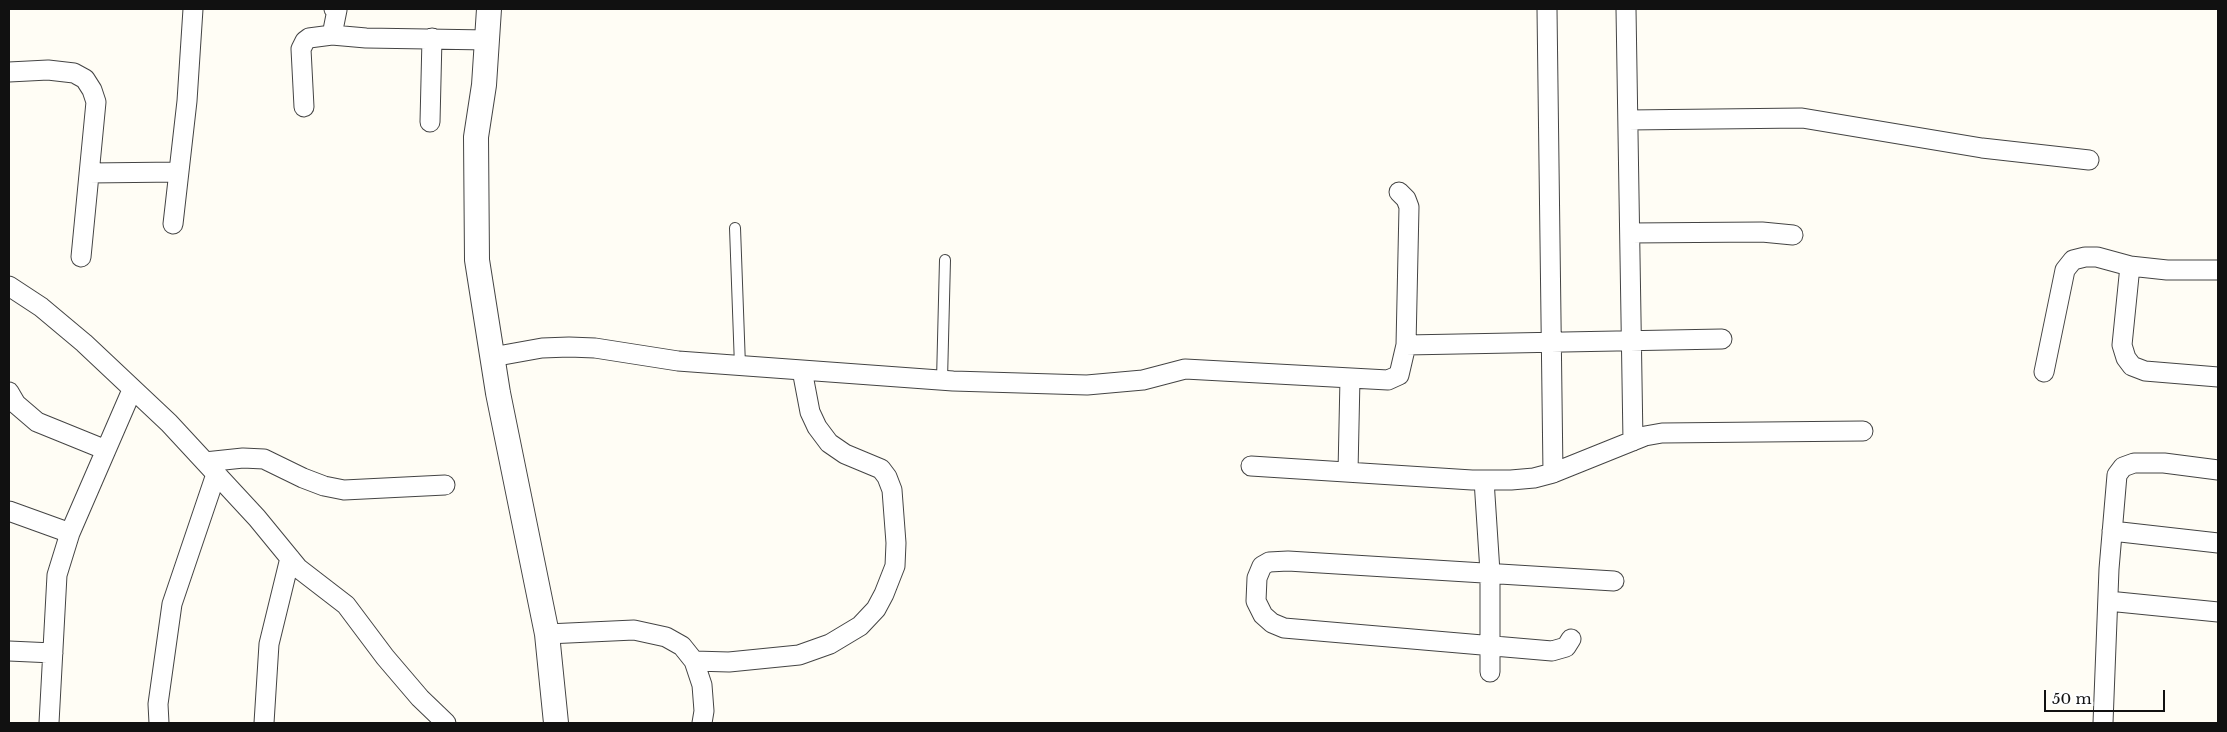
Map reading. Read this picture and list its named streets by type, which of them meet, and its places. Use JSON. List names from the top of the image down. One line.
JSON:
{"scale_bar":"50 m"}
